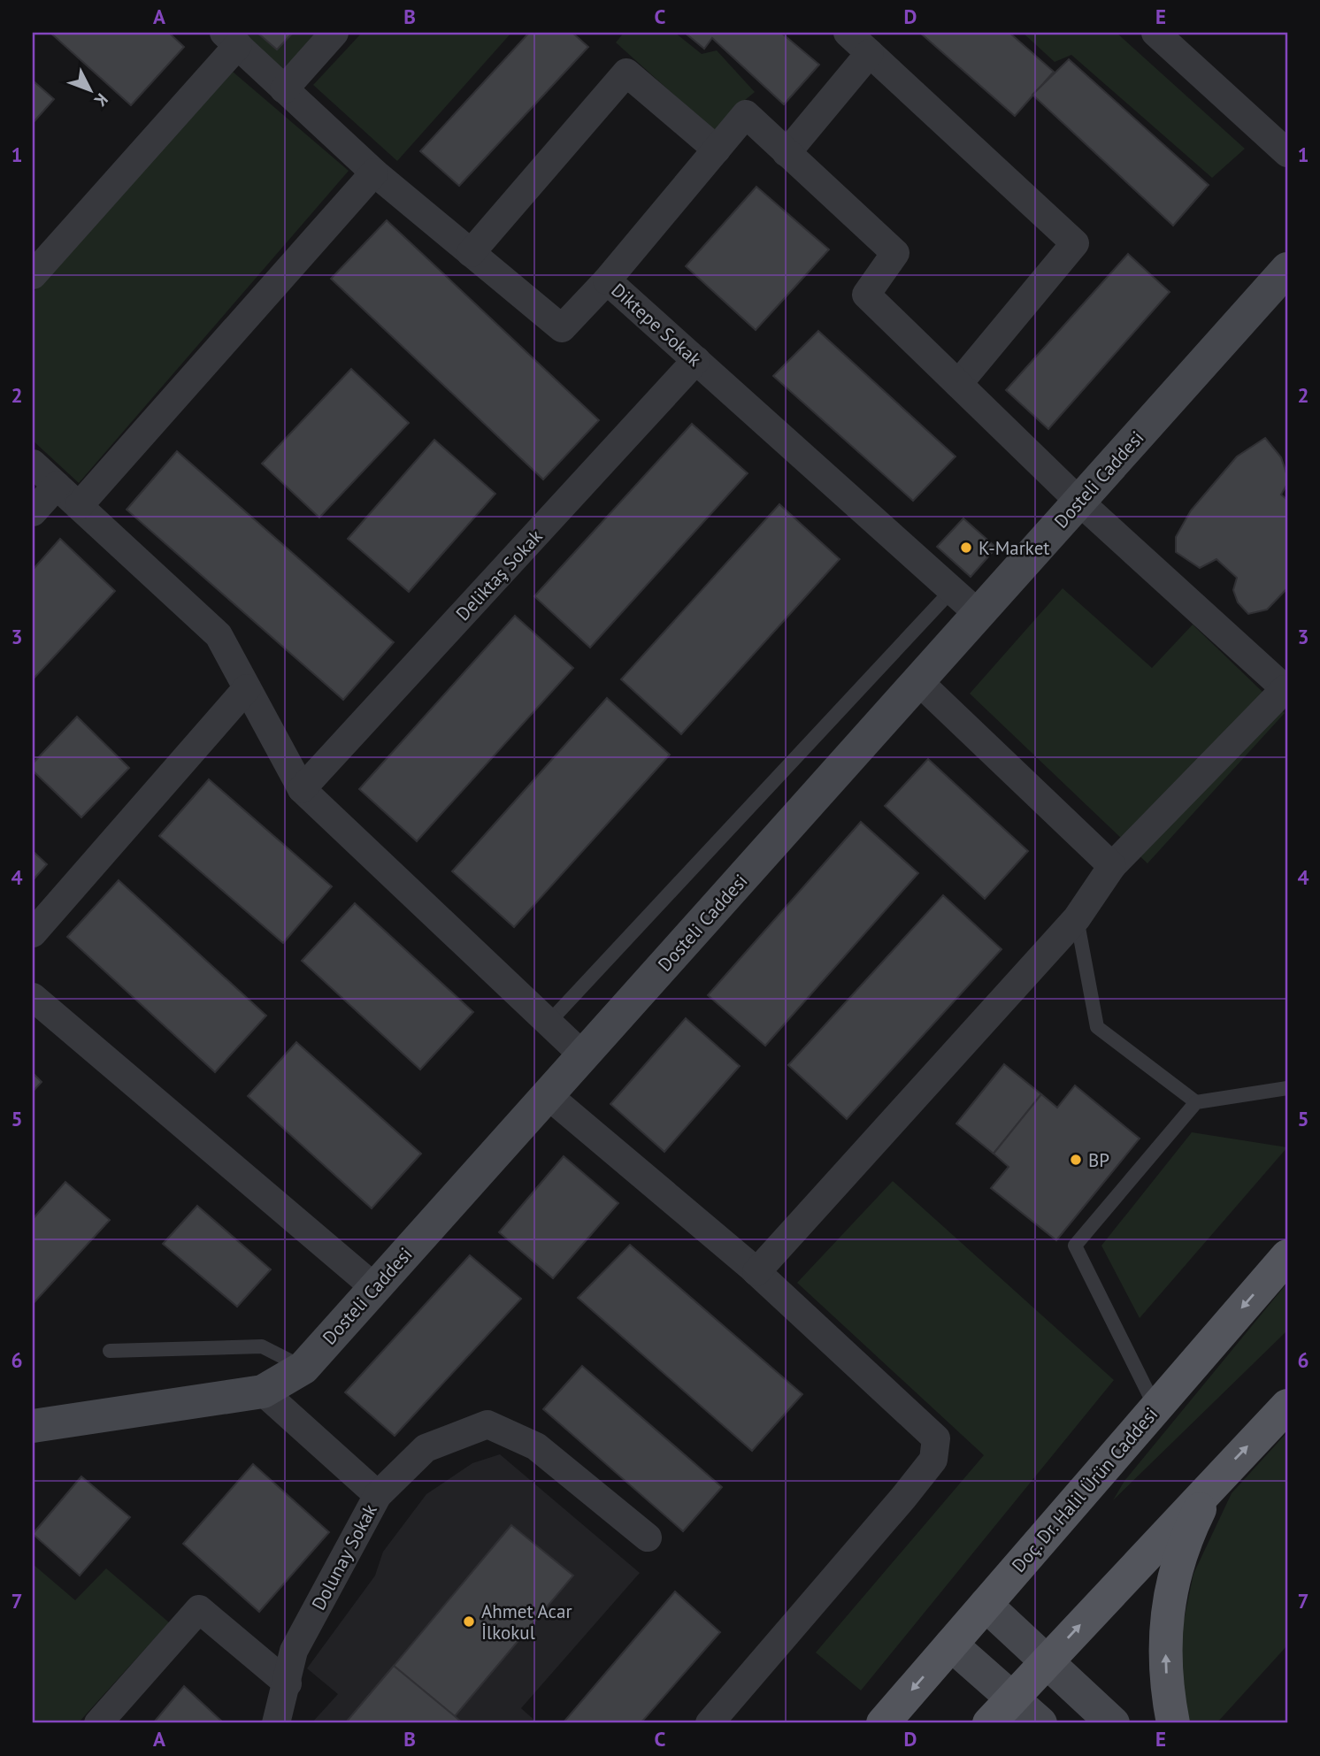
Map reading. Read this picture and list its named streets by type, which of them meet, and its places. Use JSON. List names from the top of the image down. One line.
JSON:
{"streets":{"main road":["Doç. Dr. Halil Ürün Caddesi"],"street":["Diktepe Sokak","Dosteli Caddesi","Deliktaş Sokak","Dolunay Sokak"]},"crossings":[["Diktepe Sokak","Dosteli Caddesi"],["Diktepe Sokak","Deliktaş Sokak"]],"places":["K-Market","BP","Ahmet Acar İlkokul"],"north":"bottom right","grid":{"columns":["A","B","C","D","E"],"rows":["1","2","3","4","5","6","7"]}}
